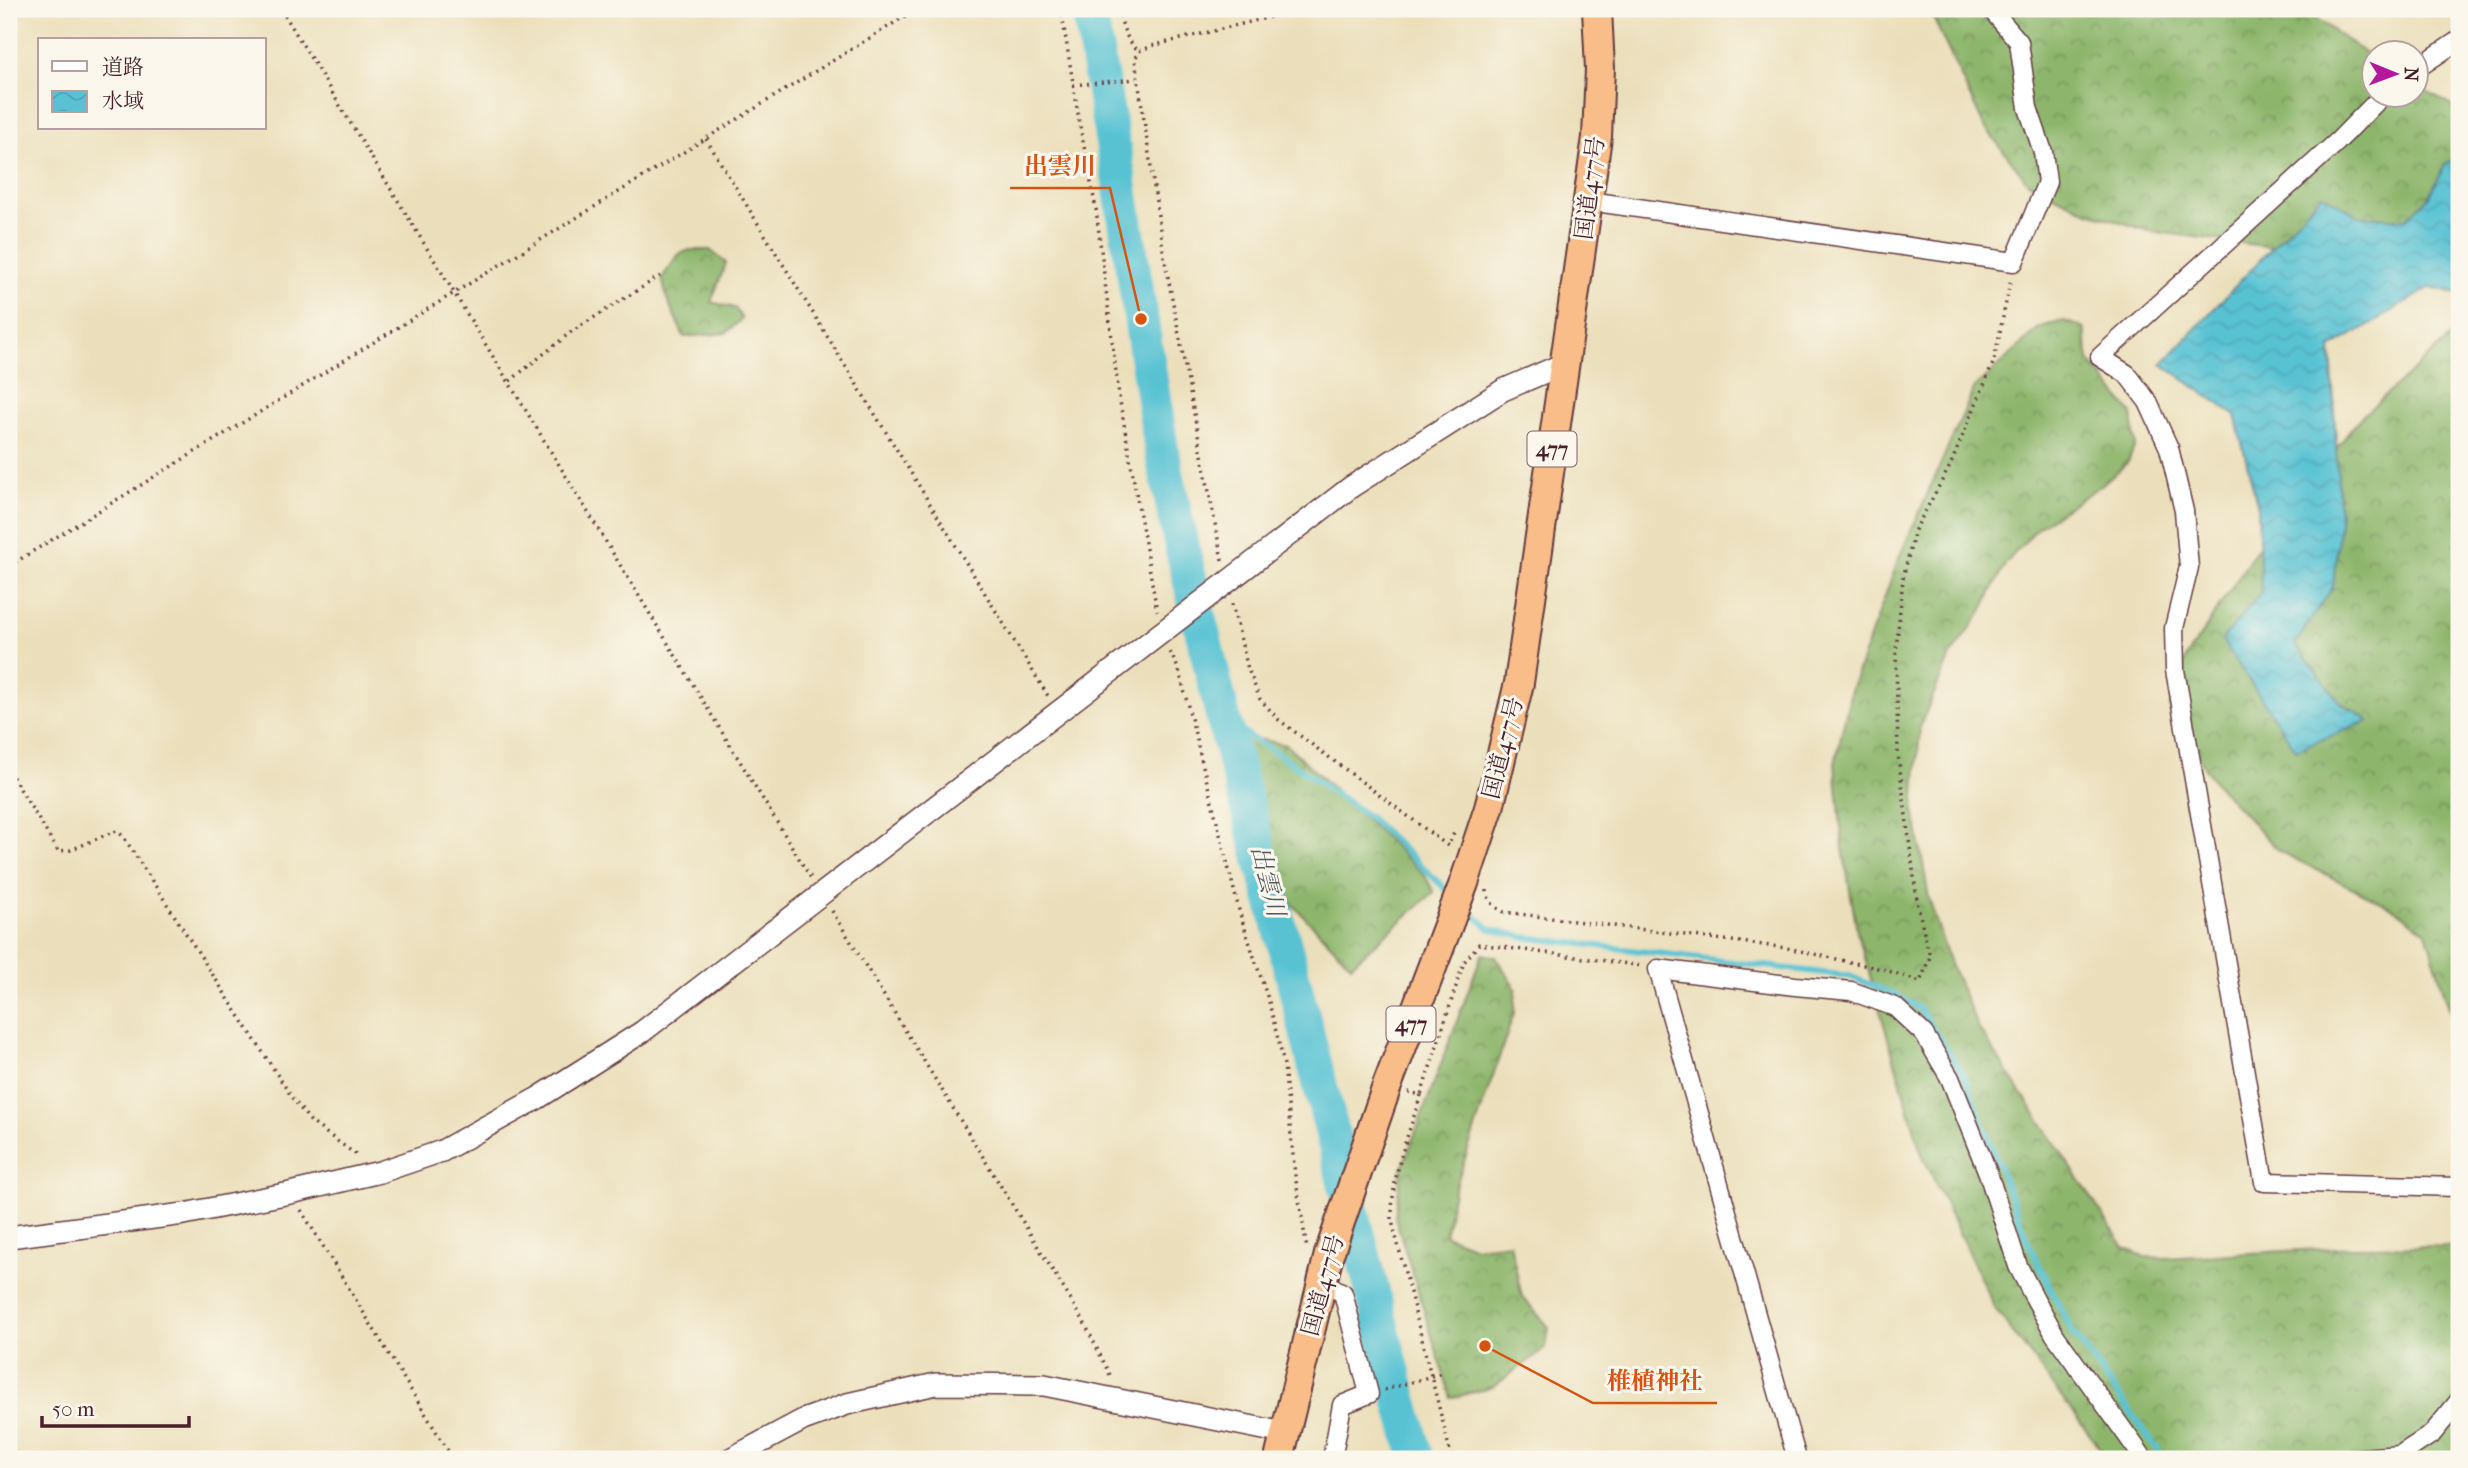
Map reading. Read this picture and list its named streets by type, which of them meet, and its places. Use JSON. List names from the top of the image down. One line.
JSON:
{"streets":{"highway":["国道477号","477"]},"water":["出雲川"],"places":["出雲川","椎植神社"],"legend":["道路","水域"],"scale_bar":"50 m","north":"right"}
